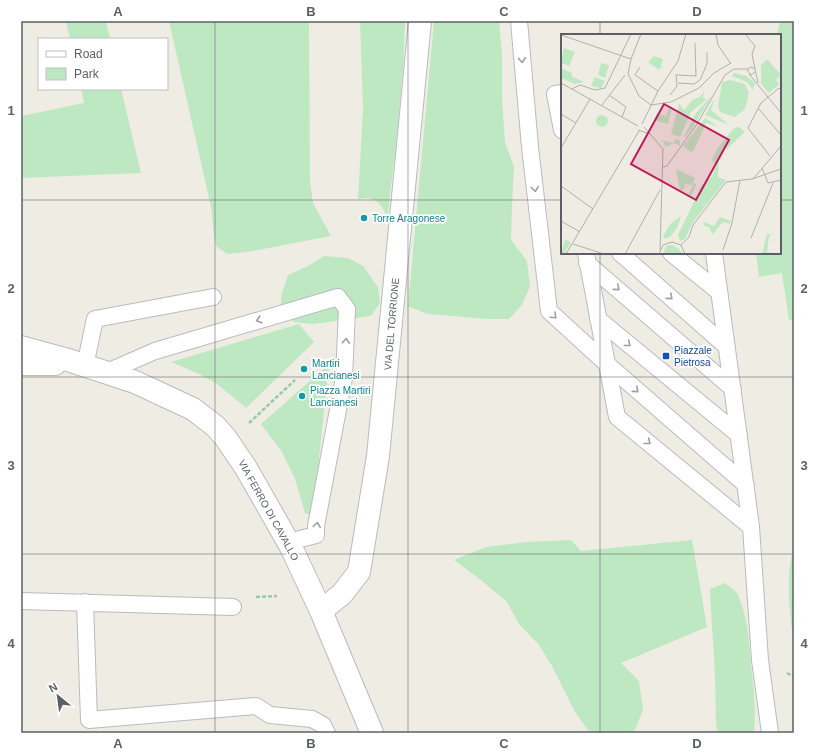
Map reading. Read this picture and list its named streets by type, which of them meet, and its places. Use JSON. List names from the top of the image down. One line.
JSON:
{"streets":{"street":["VIA DEL TORRIONE","VIA FERRO DI CAVALLO"]},"crossings":[["VIA DEL TORRIONE","VIA FERRO DI CAVALLO"]],"places":{"other":["Torre Aragonese","Martiri Lancianesi","Piazza Martiri Lancianesi"],"transit":["Piazzale Pietrosa"]},"legend":["Road","Park"],"north":"top left","grid":{"columns":["A","B","C","D"],"rows":["1","2","3","4"]}}
